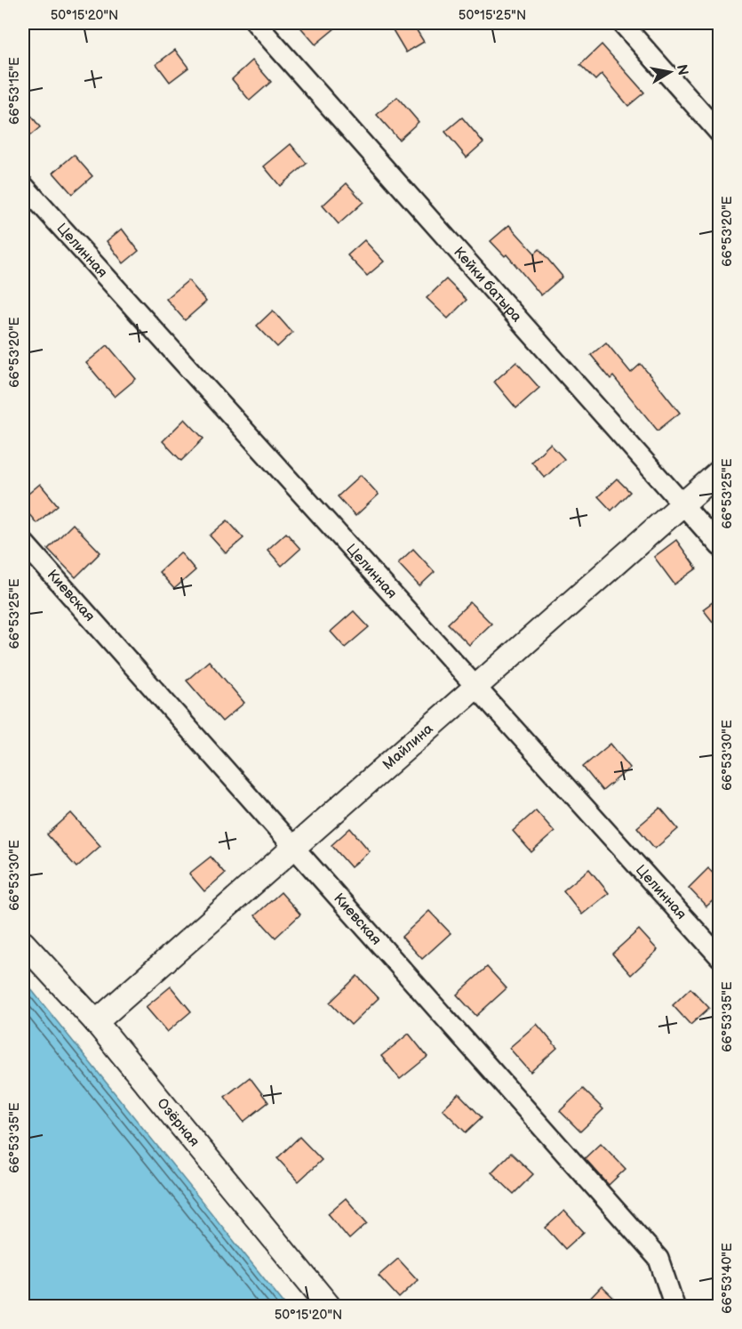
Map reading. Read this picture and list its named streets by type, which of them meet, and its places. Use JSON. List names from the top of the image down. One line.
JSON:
{"streets":{"street":["Целинная","Кейки батыра","Киевская","Майлина","Озёрная"]},"crossings":[["Целинная","Майлина"],["Кейки батыра","Майлина"],["Киевская","Майлина"],["Майлина","Озёрная"]],"north":"right","coordinates":["50°15'20\"N","50°15'25\"N","66°53'15\"E","66°53'20\"E","66°53'25\"E","66°53'30\"E","66°53'35\"E","66°53'40\"E"]}
